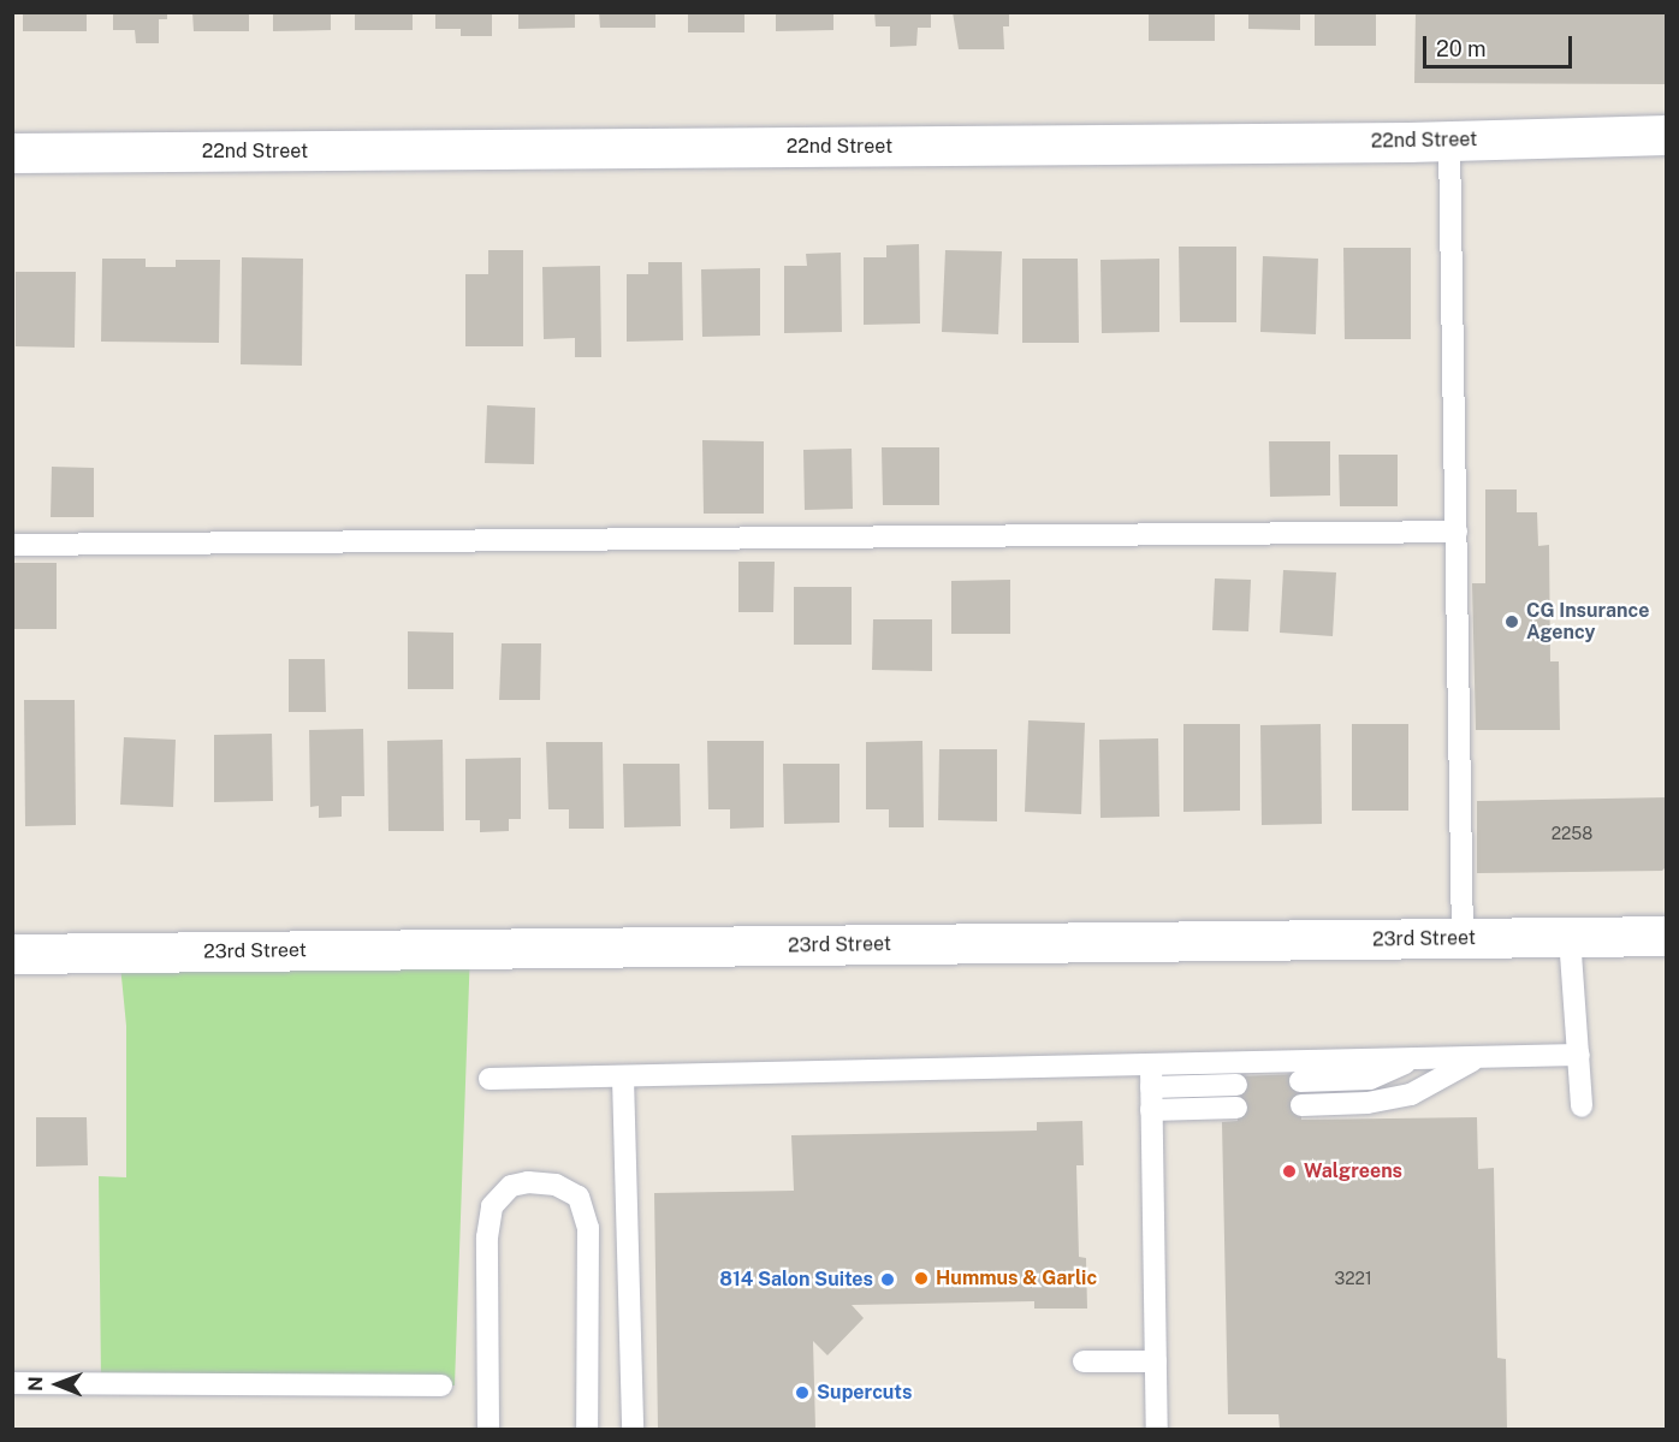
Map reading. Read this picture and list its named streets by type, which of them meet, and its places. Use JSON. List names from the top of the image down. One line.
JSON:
{"streets":{"street":["22nd Street","23rd Street"]},"places":["CG Insurance Agency","Walgreens","Hummus & Garlic","814 Salon Suites","Supercuts"],"house_numbers":["2258","3221"],"scale_bar":"20 m","north":"left"}
